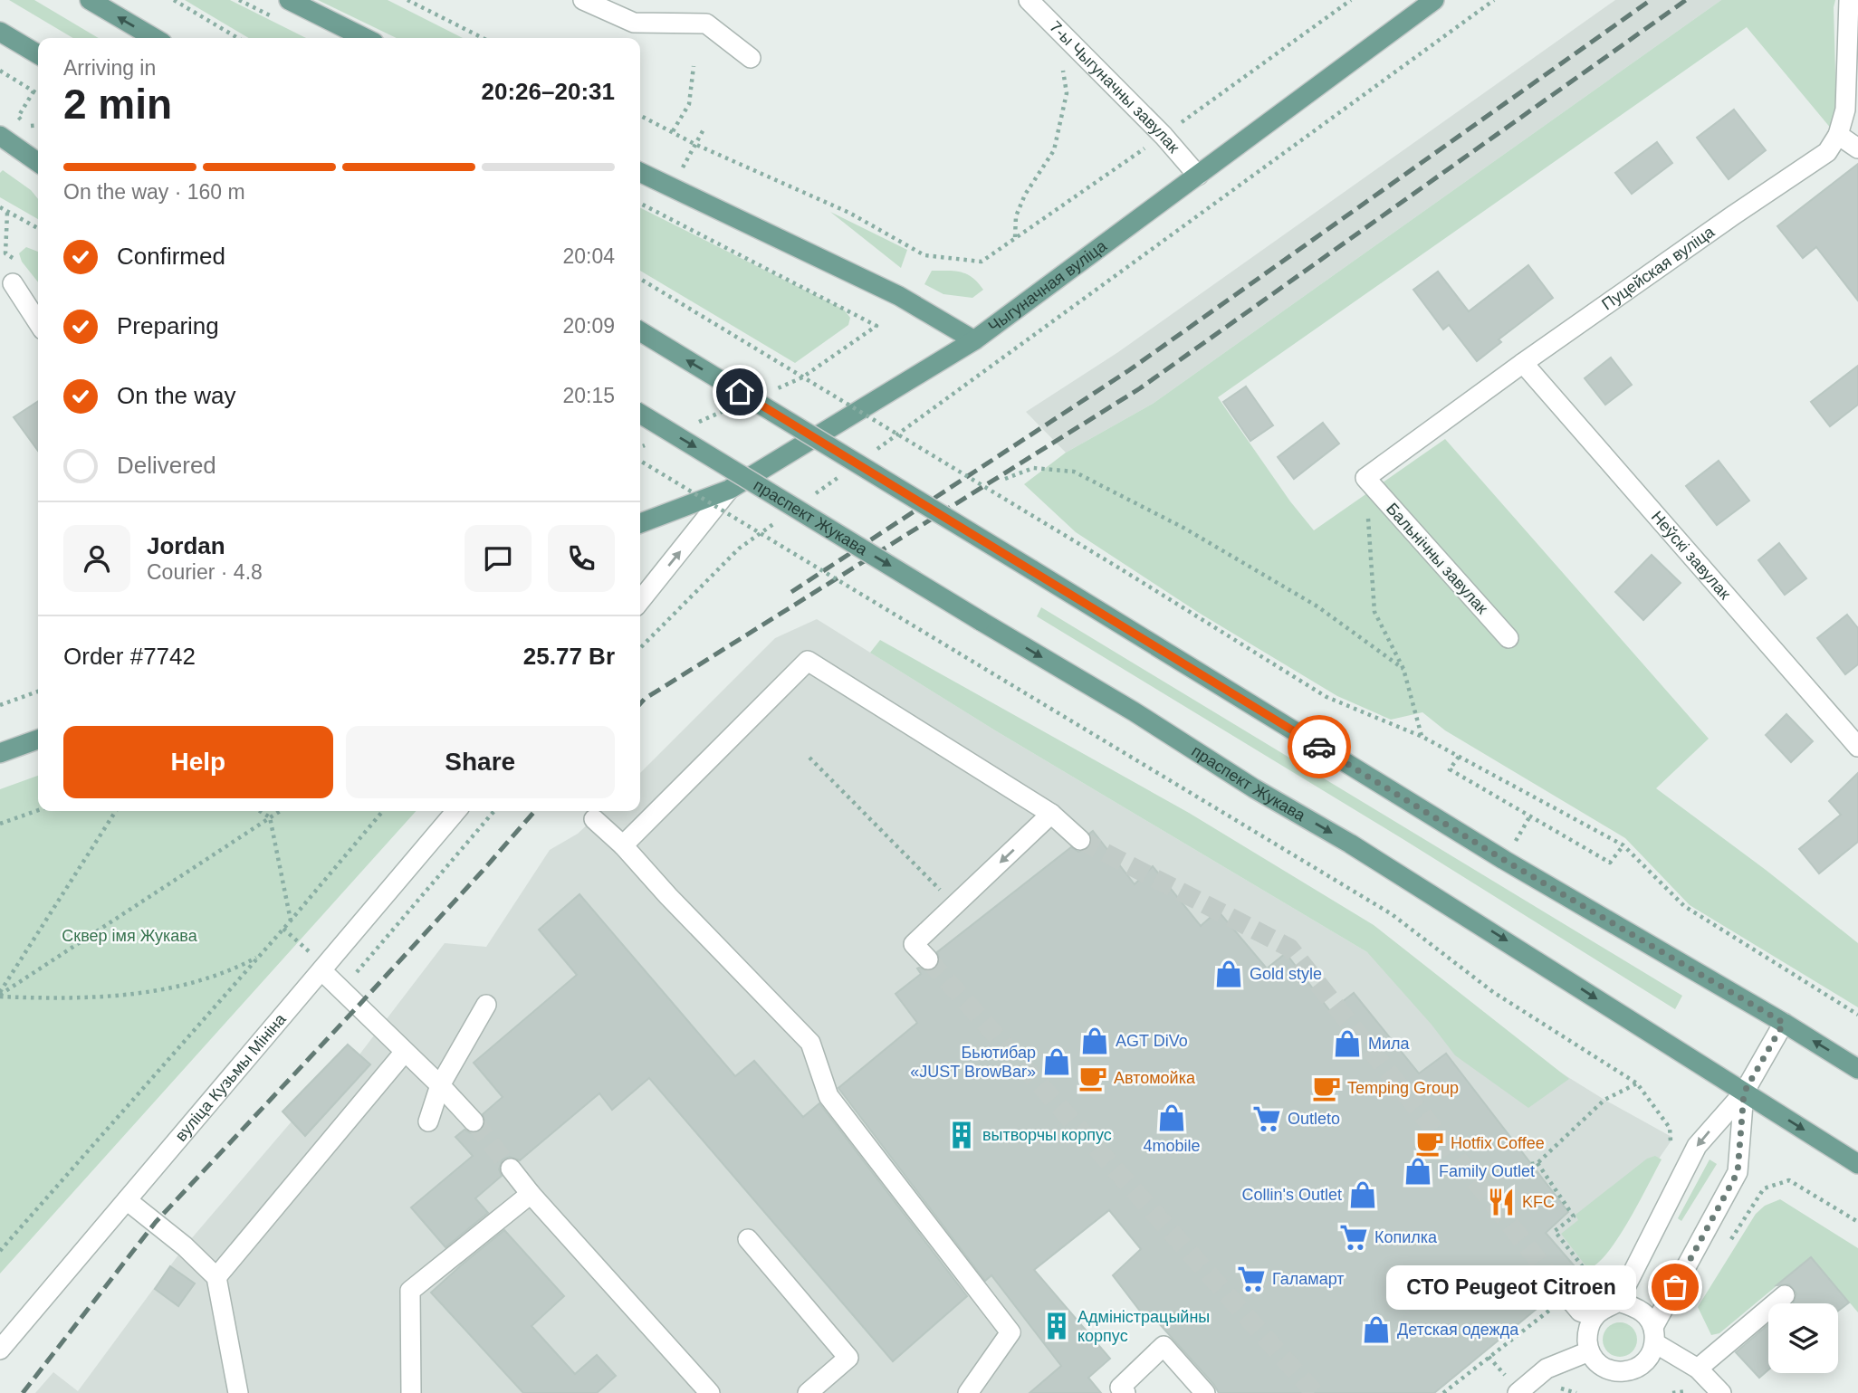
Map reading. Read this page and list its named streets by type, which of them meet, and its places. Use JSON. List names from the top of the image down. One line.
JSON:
{"streets":{"main road":["Чыгуначная вуліца","праспект Жукава"],"street":["7-ы Чыгуначны завулак","Пуцейская вуліца","Неўскі завулак","Бальнічны завулак","вуліца Кузьмы Мініна"]},"crossings":[["7-ы Чыгуначны завулак","Чыгуначная вуліца"],["Пуцейская вуліца","Неўскі завулак"],["Пуцейская вуліца","Бальнічны завулак"]],"parks":["Сквер імя Жукава"],"places":{"shop":["Gold style","AGT DiVo","Мила","Бьютибар «JUST BrowBar»","4mobile","Family Outlet","Collin's Outlet","Детская одежда"],"cafe":["Автомойка","Temping Group","Hotfix Coffee"],"supermarket":["Outleto","Копилка","Галамарт"],"building":["вытворчы корпус","Адміністрацыйны корпус"],"restaurant":["KFC"],"other":["СТО Peugeot Citroen"]},"page":{"heading":["2 min","Arriving in","20:26–20:31"],"panel":["Jordan","Courier · 4.8","Order #7742","25.77 Br"],"bar":"On the way · 160 m","list":[["Confirmed","20:04"],["Preparing","20:09"],["On the way","20:15"],"Delivered"],"buttons":["Help","Share"],"bubble":"СТО Peugeot Citroen"}}
